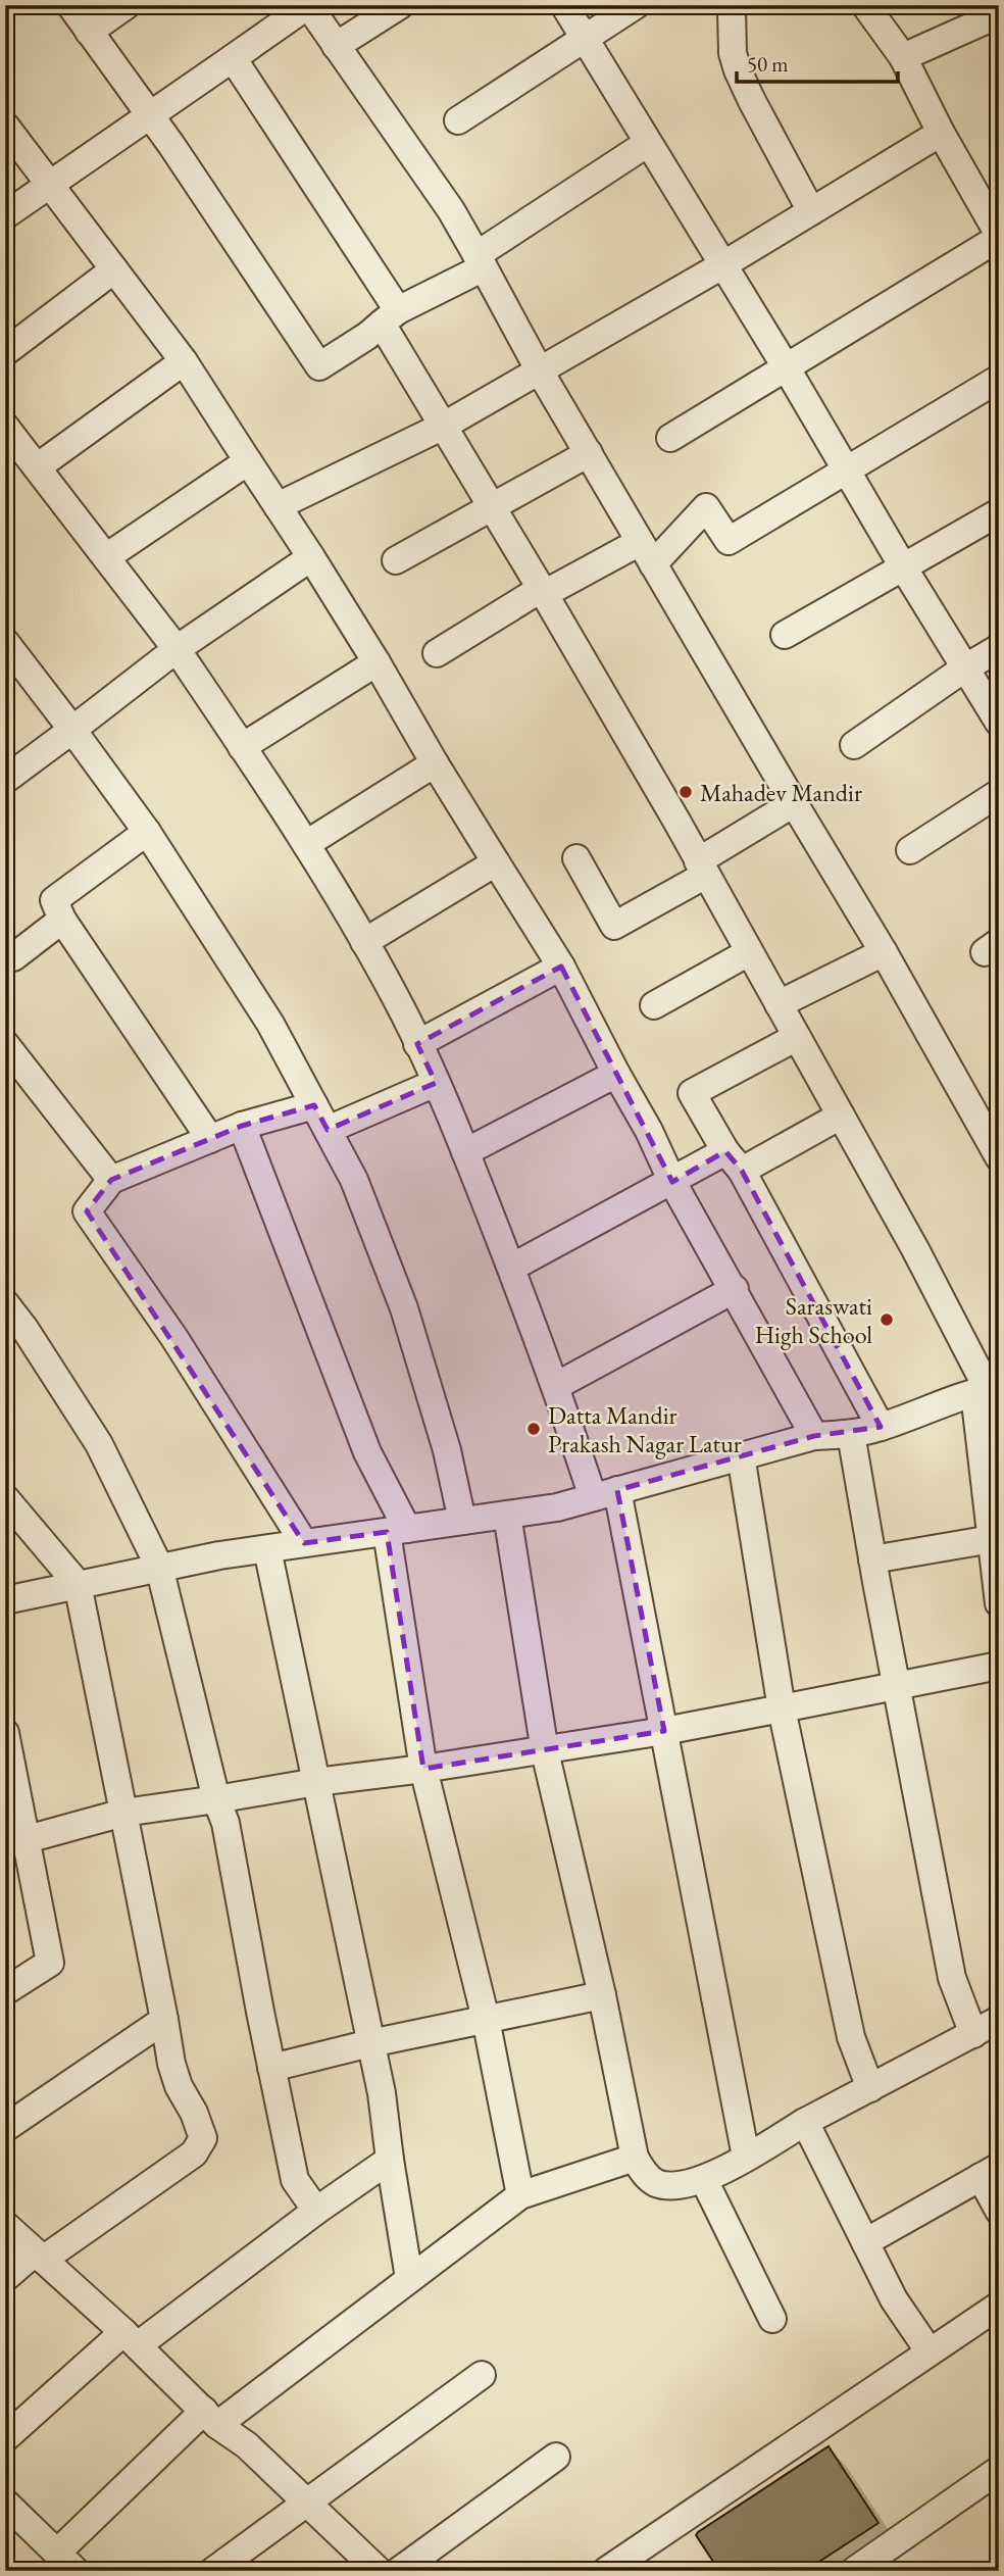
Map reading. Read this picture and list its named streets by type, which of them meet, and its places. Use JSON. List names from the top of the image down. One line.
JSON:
{"places":["Mahadev Mandir","Saraswati High School","Datta Mandir Prakash Nagar Latur"],"scale_bar":"50 m"}
